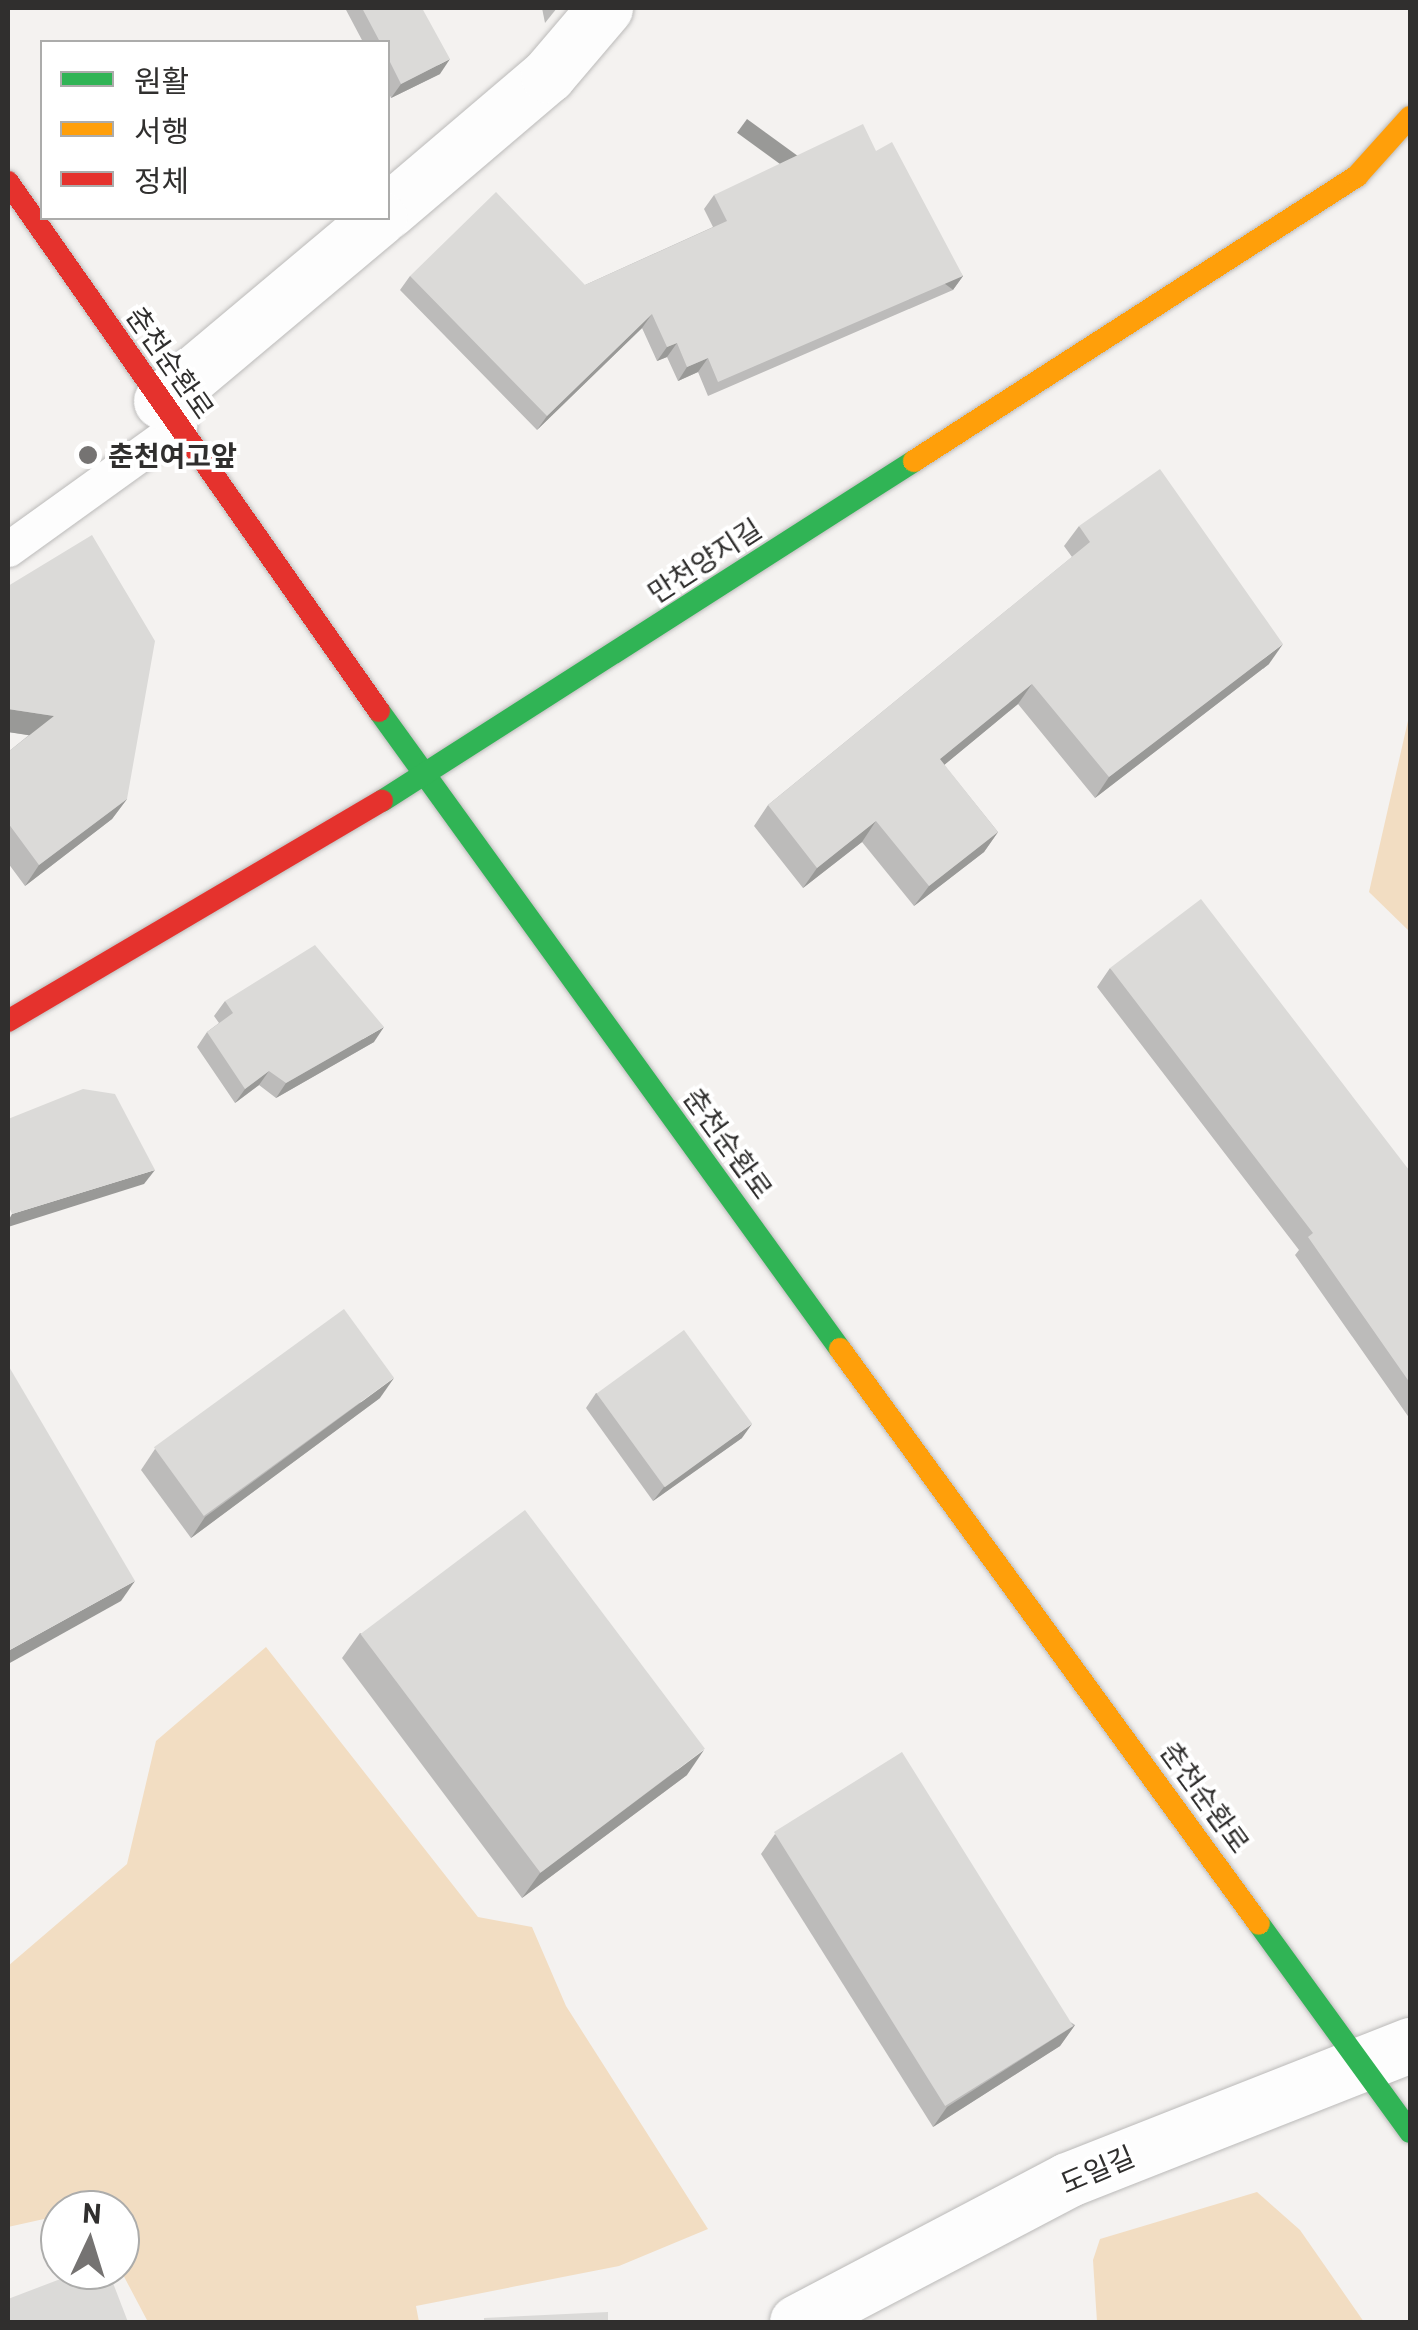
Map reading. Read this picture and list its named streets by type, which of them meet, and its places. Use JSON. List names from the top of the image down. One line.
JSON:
{"streets":{"street":["춘천순환로","만천양지길","도일길"]},"crossings":[["춘천순환로","만천양지길"],["춘천순환로","도일길"]],"places":["춘천여고앞"],"legend":["원활","서행","정체"],"north":"top"}
